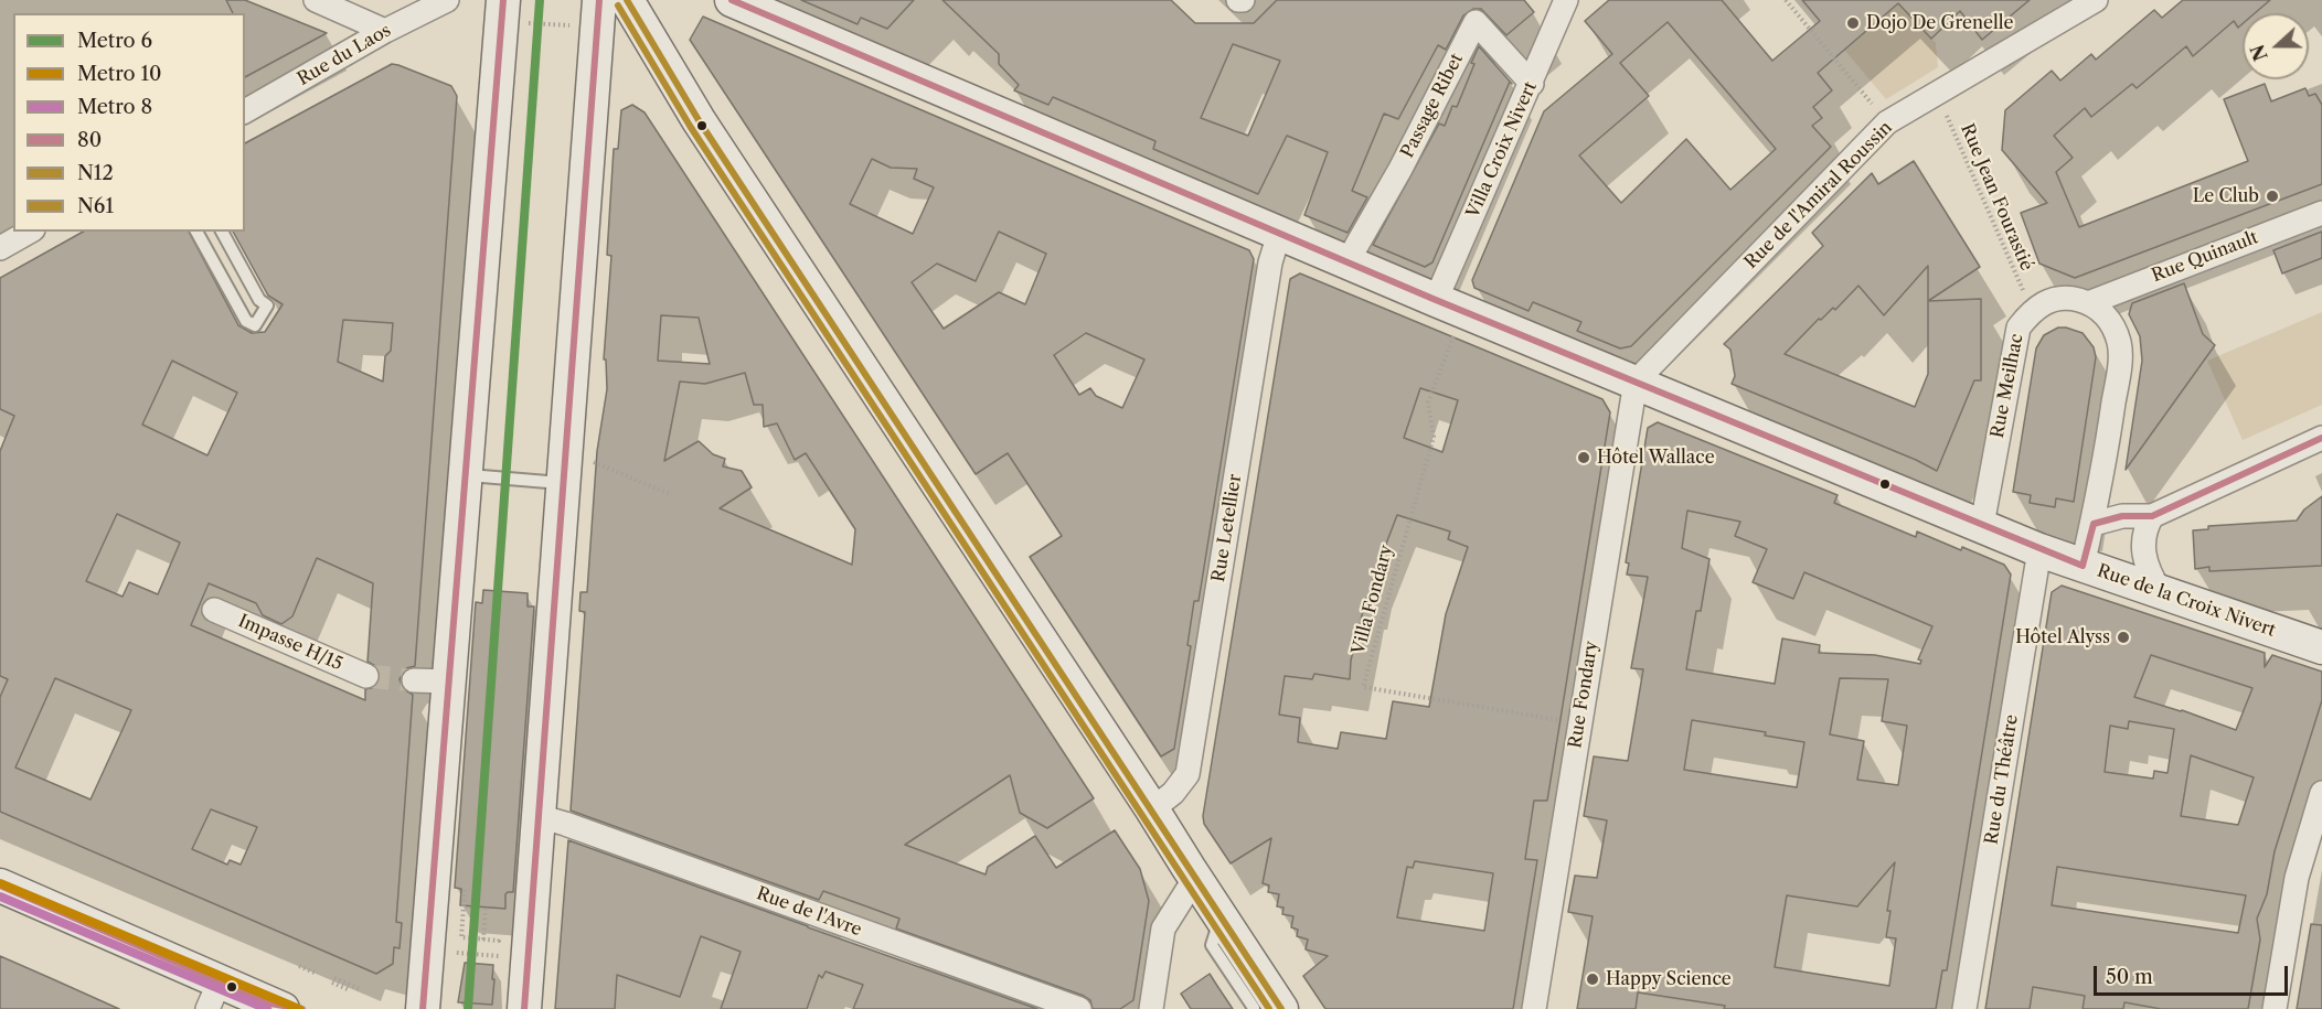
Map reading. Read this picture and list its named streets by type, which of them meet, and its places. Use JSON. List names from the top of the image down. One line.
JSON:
{"streets":{"main road":["Rue de la Croix Nivert"],"street":["Rue du Laos","Passage Ribet","Villa Croix Nivert","Rue de l'Amiral Roussin","Rue Quinault","Rue Meilhac","Rue Letellier","Impasse H/15","Rue Fondary","Rue du Théâtre","Rue de l'Avre"],"path":["Rue Jean Fourastié","Villa Fondary"]},"crossings":[["Passage Ribet","Villa Croix Nivert"],["Passage Ribet","Rue de la Croix Nivert"],["Villa Croix Nivert","Villa Fondary"],["Villa Croix Nivert","Rue de la Croix Nivert"],["Rue de l'Amiral Roussin","Rue Jean Fourastié"],["Rue de l'Amiral Roussin","Rue de la Croix Nivert"],["Rue de l'Amiral Roussin","Rue Fondary"],["Rue Jean Fourastié","Rue Meilhac"],["Rue Quinault","Rue Meilhac"],["Rue Meilhac","Rue de la Croix Nivert"],["Rue Letellier","Rue de la Croix Nivert"],["Villa Fondary","Rue de la Croix Nivert"],["Villa Fondary","Rue Fondary"],["Rue de la Croix Nivert","Rue Fondary"],["Rue de la Croix Nivert","Rue du Théâtre"]],"places":["Dojo De Grenelle","Le Club","Hôtel Wallace","Hôtel Alyss","Happy Science"],"lines":["metro line 6","transit line 80","transit line N12","transit line N61","metro line 10","metro line 8"],"legend":["Metro 6","Metro 10","Metro 8","80","N12","N61"],"scale_bar":"50 m","north":"left"}
